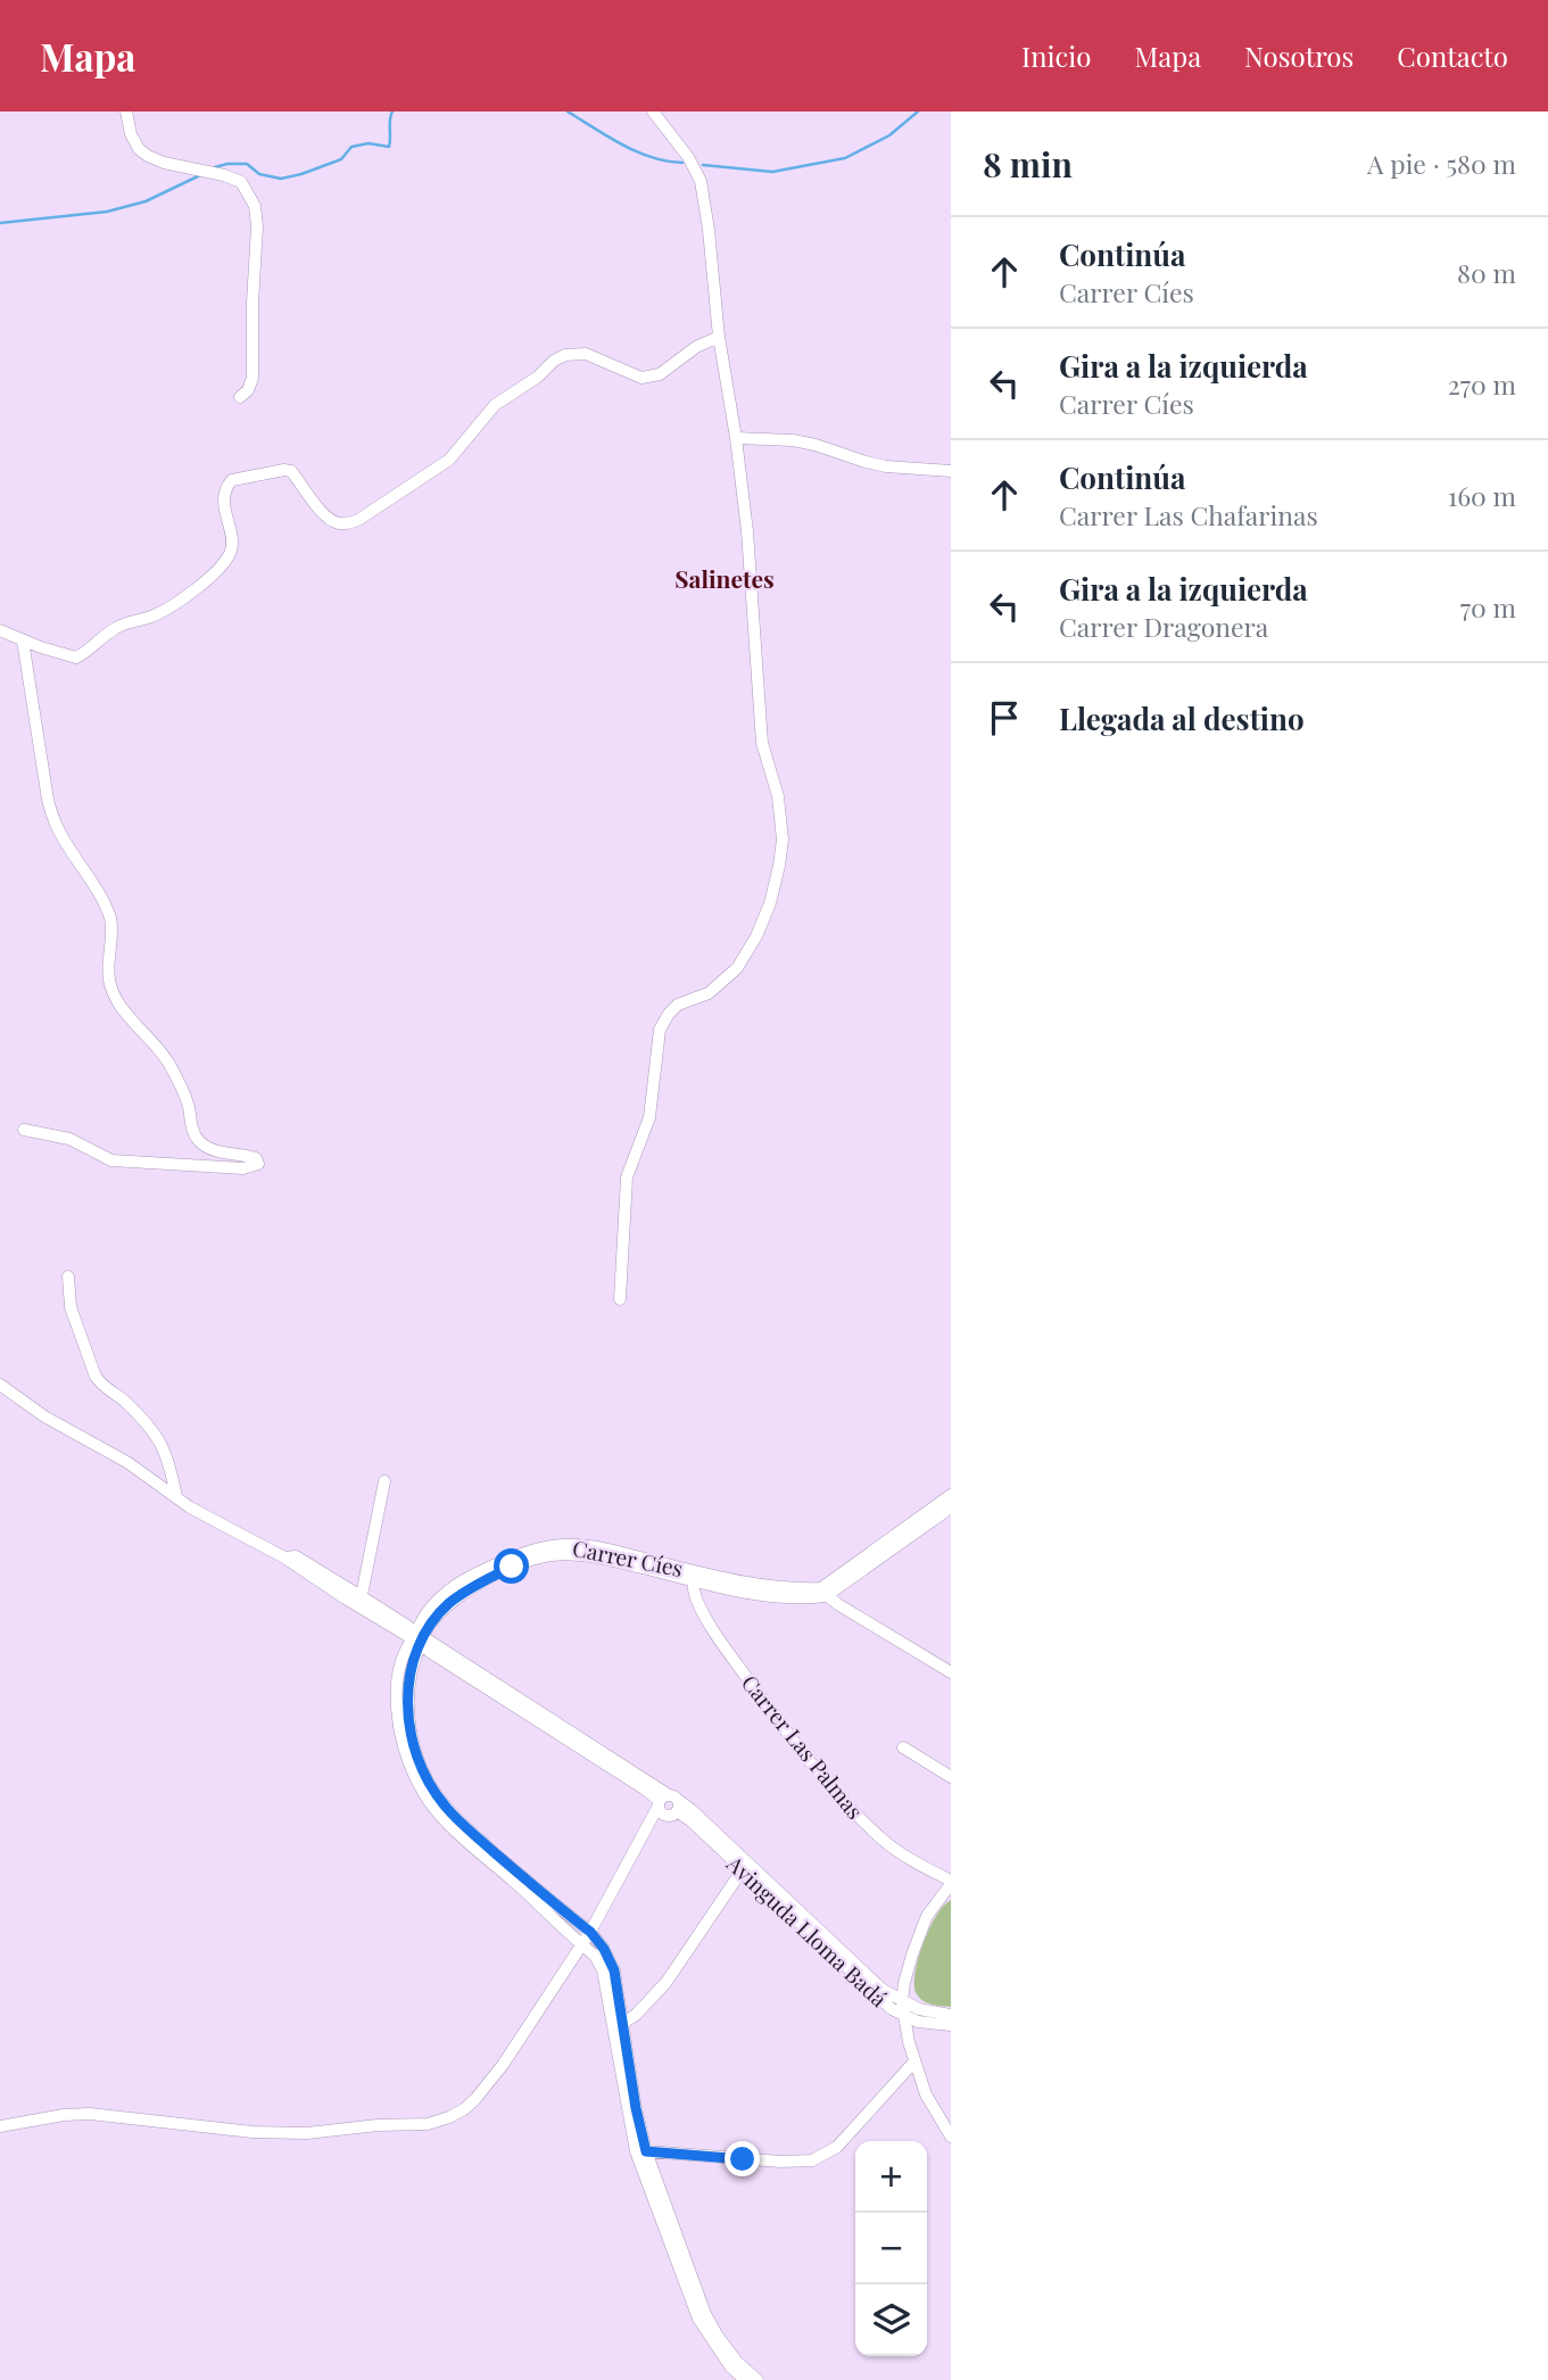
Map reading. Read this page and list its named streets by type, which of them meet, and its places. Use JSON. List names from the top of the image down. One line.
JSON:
{"streets":{"street":["Carrer Cíes","Carrer Las Palmas","Avinguda Lloma Badá"]},"crossings":[["Carrer Cíes","Carrer Las Palmas"],["Carrer Cíes","Avinguda Lloma Badá"]],"districts":["Salinetes"],"page":{"header":"Mapa","nav":["Inicio","Mapa","Nosotros","Contacto"],"heading":["8 min","A pie · 580 m"],"list":[["Continúa","Carrer Cíes","80 m"],["Gira a la izquierda","Carrer Cíes","270 m"],["Continúa","Carrer Las Chafarinas","160 m"],["Gira a la izquierda","Carrer Dragonera","70 m"],"Llegada al destino"],"map_buttons":["+","−"]}}
